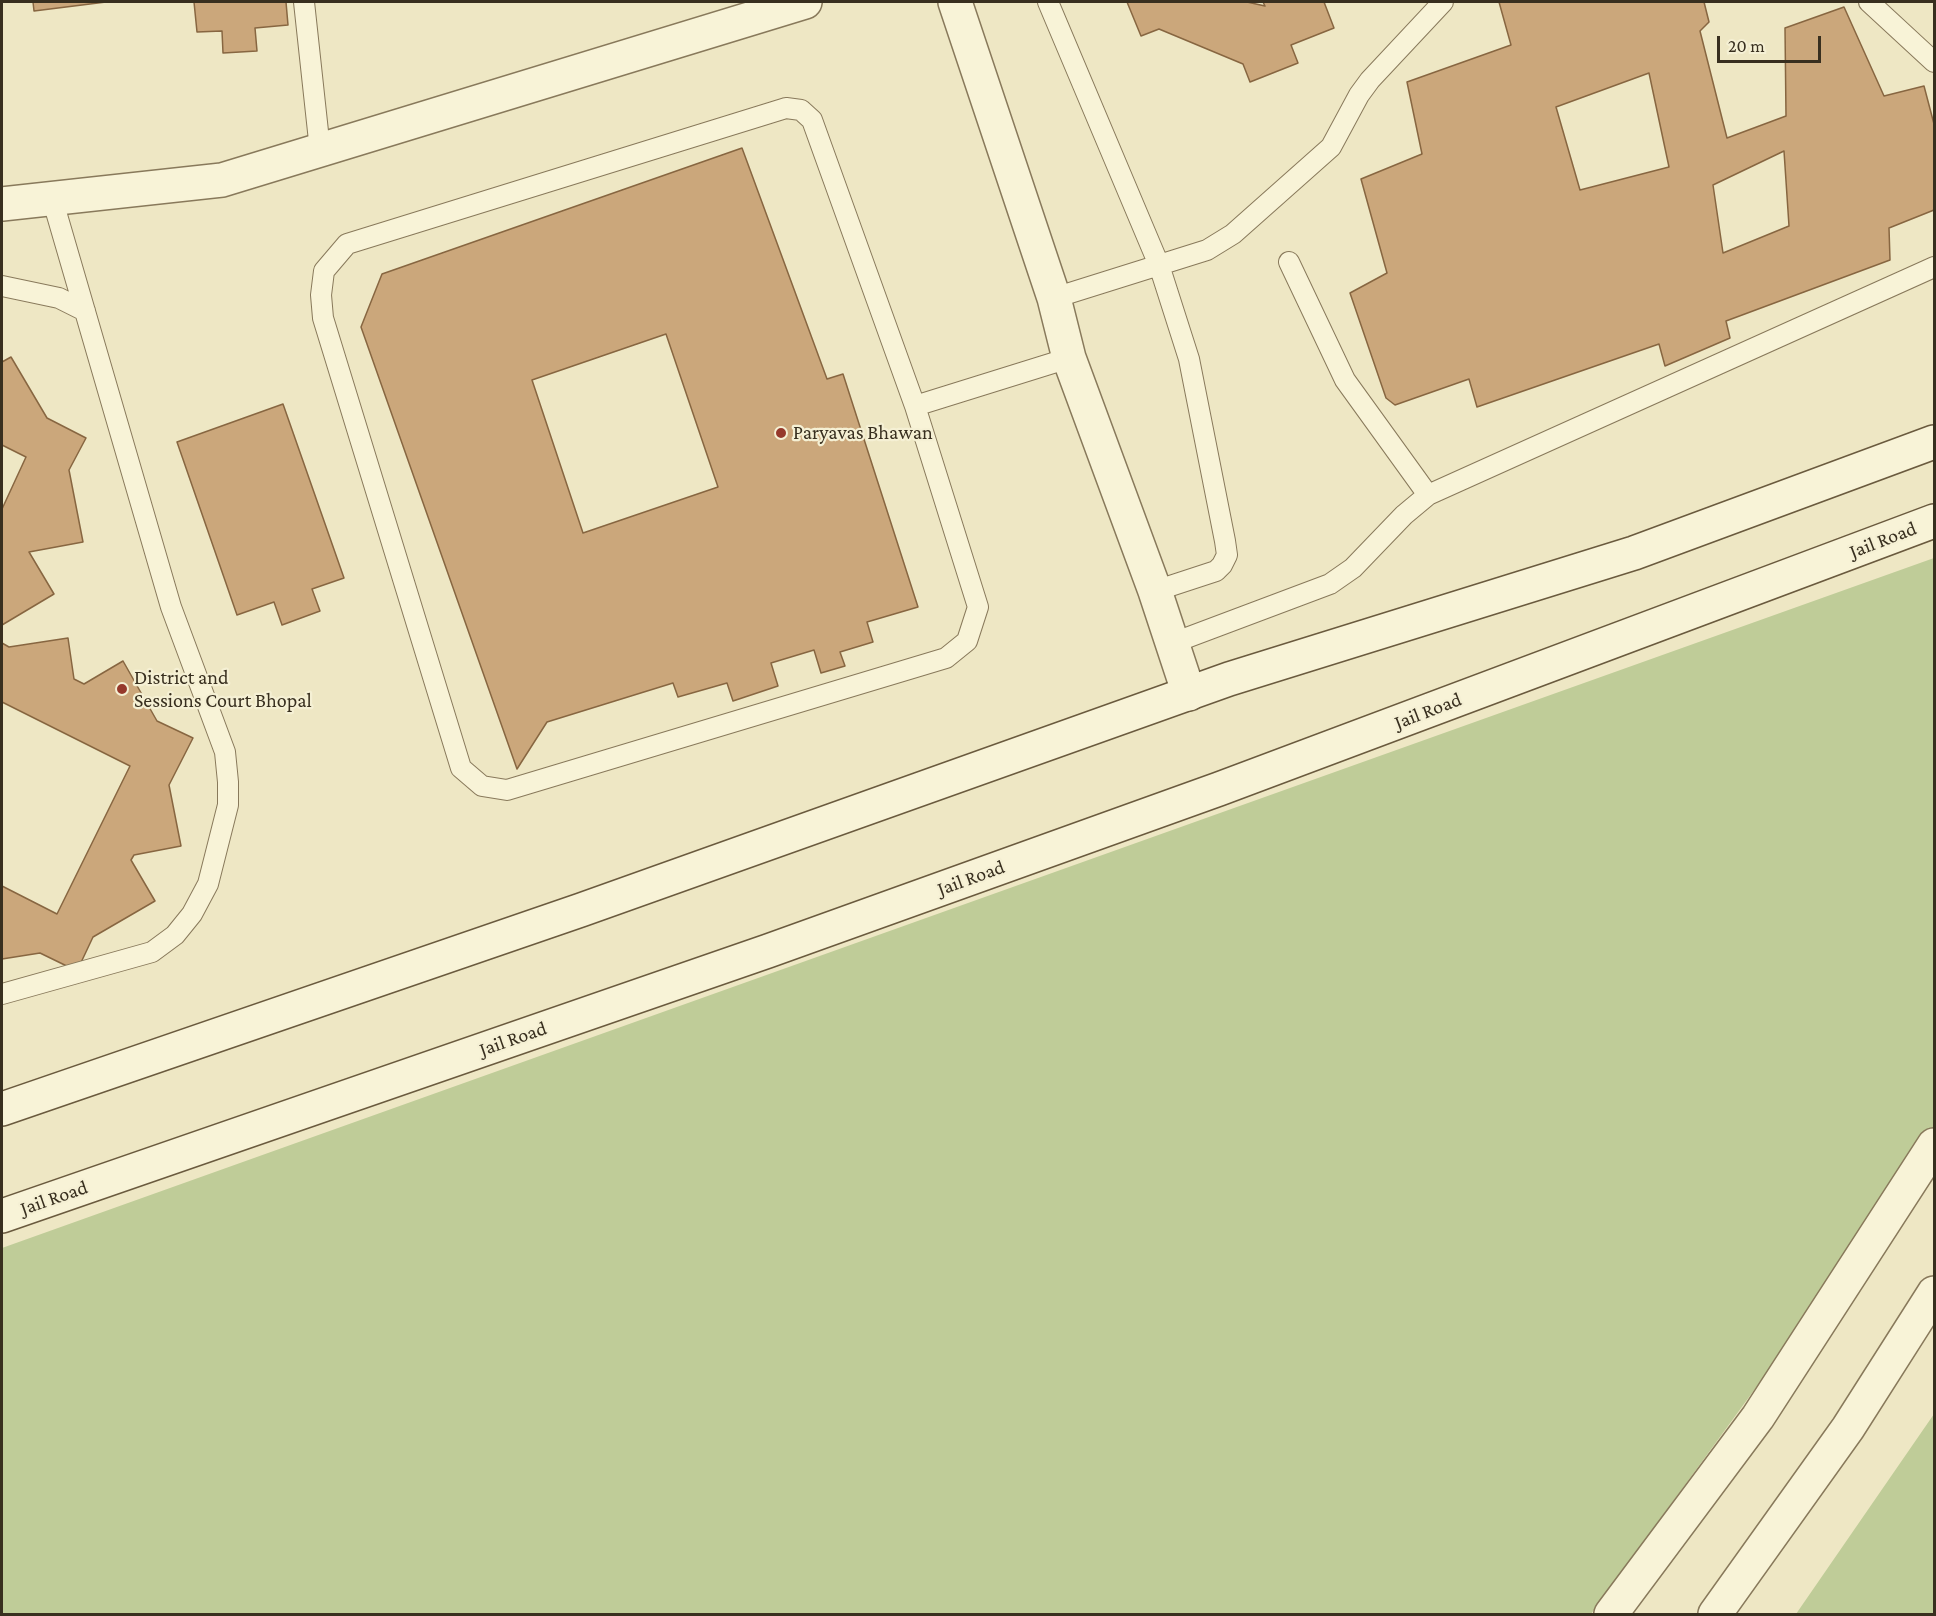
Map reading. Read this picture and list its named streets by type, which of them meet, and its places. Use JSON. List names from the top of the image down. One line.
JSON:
{"streets":{"main road":["Jail Road"]},"places":["Paryavas Bhawan","District and Sessions Court Bhopal"],"scale_bar":"20 m"}
